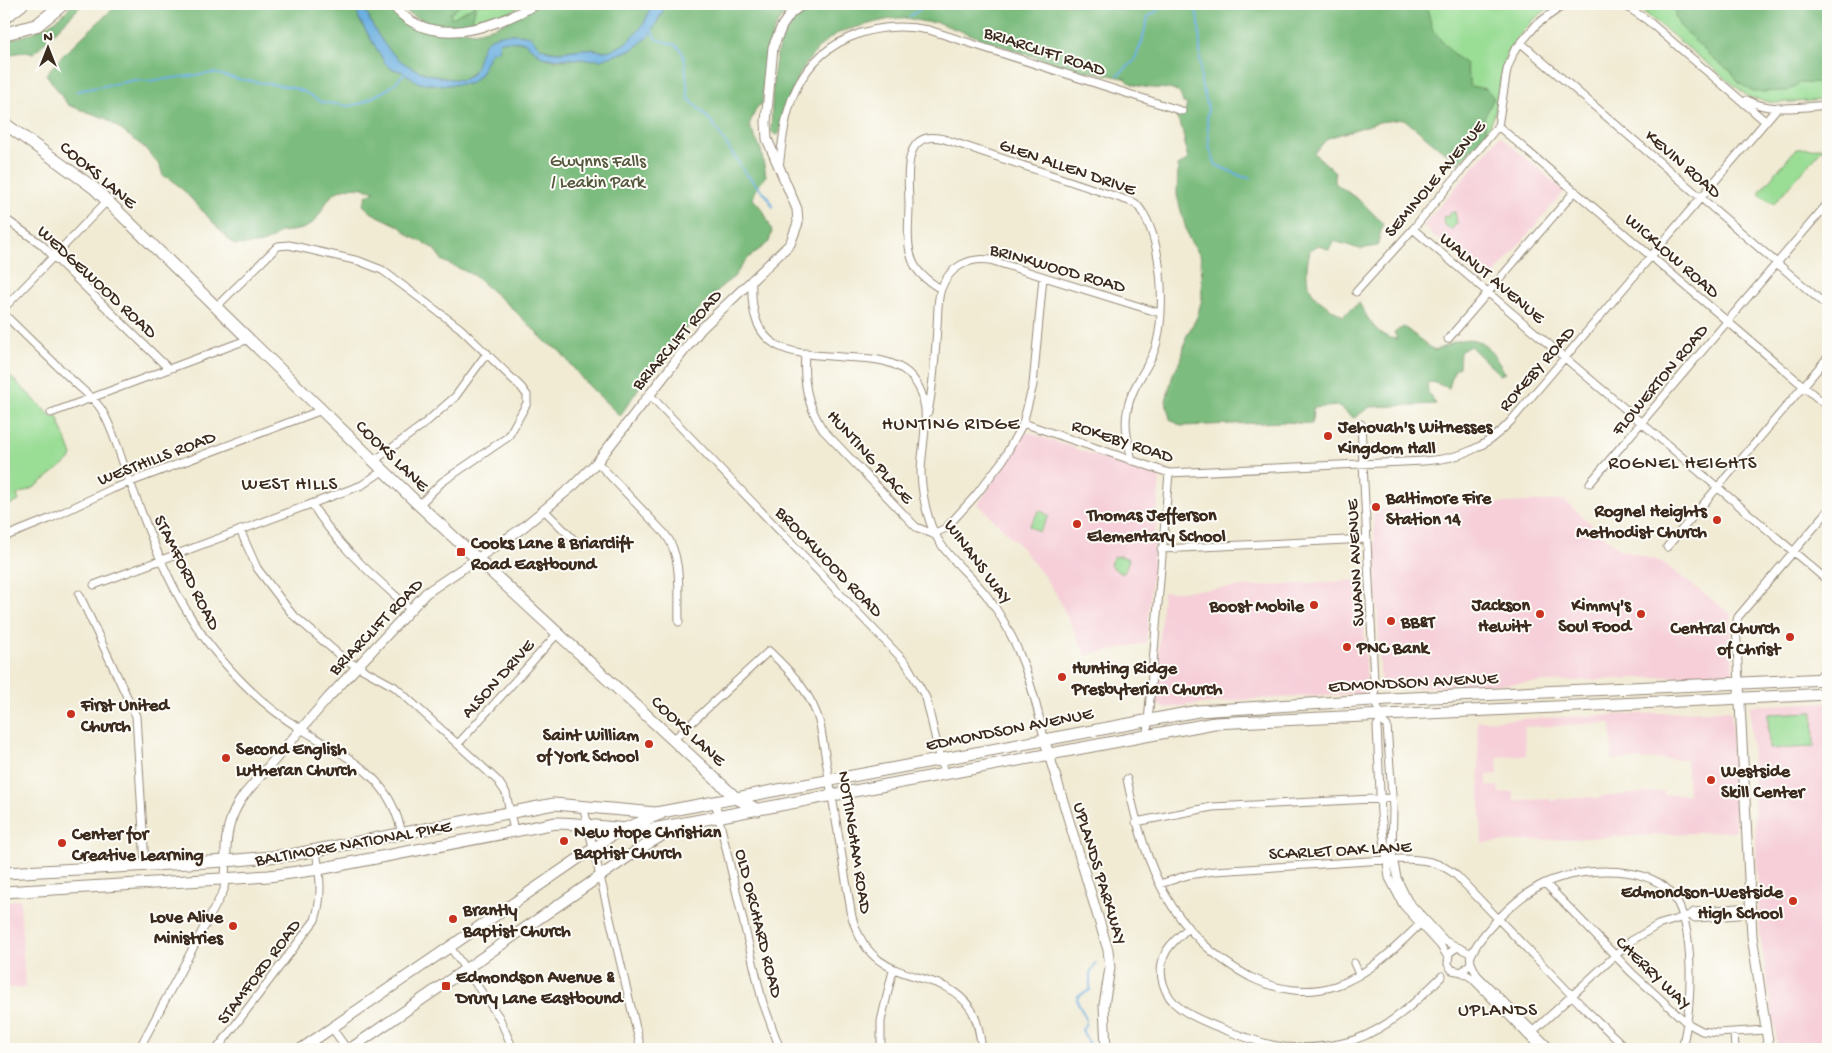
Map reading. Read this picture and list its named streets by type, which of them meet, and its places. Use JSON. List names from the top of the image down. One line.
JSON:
{"streets":{"main road":["COOKS LANE","EDMONDSON AVENUE","BALTIMORE NATIONAL PIKE"],"street":["BRIARCLIFT ROAD","KEVIN ROAD","GLEN ALLEN DRIVE","SEMINOLE AVENUE","WICKLOW ROAD","BRINKWOOD ROAD","WALNUT AVENUE","WEDGEWOOD ROAD","ROKEBY ROAD","FLOWERTON ROAD","HUNTING PLACE","WESTHILLS ROAD","BROOKWOOD ROAD","WINANS WAY","SWANN AVENUE","STAMFORD ROAD","ALSON DRIVE","NOTTINGHAM ROAD","SCARLET OAK LANE","UPLANDS PARKWAY","OLD ORCHARD ROAD","CHERRY WAY"]},"crossings":[["BRIARCLIFT ROAD","COOKS LANE"],["BRIARCLIFT ROAD","BROOKWOOD ROAD"],["BRIARCLIFT ROAD","WINANS WAY"],["BRIARCLIFT ROAD","STAMFORD ROAD"],["BRIARCLIFT ROAD","BALTIMORE NATIONAL PIKE"],["KEVIN ROAD","SEMINOLE AVENUE"],["KEVIN ROAD","ROKEBY ROAD"],["KEVIN ROAD","FLOWERTON ROAD"],["GLEN ALLEN DRIVE","BRINKWOOD ROAD"],["GLEN ALLEN DRIVE","ROKEBY ROAD"],["COOKS LANE","WESTHILLS ROAD"],["COOKS LANE","ALSON DRIVE"],["COOKS LANE","EDMONDSON AVENUE"],["COOKS LANE","NOTTINGHAM ROAD"],["SEMINOLE AVENUE","WICKLOW ROAD"],["SEMINOLE AVENUE","WALNUT AVENUE"],["WICKLOW ROAD","ROKEBY ROAD"],["WICKLOW ROAD","FLOWERTON ROAD"],["WALNUT AVENUE","ROKEBY ROAD"],["WALNUT AVENUE","FLOWERTON ROAD"],["ROKEBY ROAD","SWANN AVENUE"],["HUNTING PLACE","WINANS WAY"],["WESTHILLS ROAD","STAMFORD ROAD"],["BROOKWOOD ROAD","EDMONDSON AVENUE"],["WINANS WAY","EDMONDSON AVENUE"],["WINANS WAY","UPLANDS PARKWAY"],["SWANN AVENUE","EDMONDSON AVENUE"],["STAMFORD ROAD","BALTIMORE NATIONAL PIKE"],["EDMONDSON AVENUE","BALTIMORE NATIONAL PIKE"],["EDMONDSON AVENUE","NOTTINGHAM ROAD"],["EDMONDSON AVENUE","UPLANDS PARKWAY"],["EDMONDSON AVENUE","OLD ORCHARD ROAD"]],"districts":["HUNTING RIDGE","ROGNEL HEIGHTS","WEST HILLS","UPLANDS"],"parks":["Gwynns Falls / Leakin Park"],"places":{"other":["Jehovah's Witnesses Kingdom Hall","Baltimore Fire Station 14","Rognel Heights Methodist Church","Thomas Jefferson Elementary School","Boost Mobile","Jackson Hewitt","Kimmy's Soul Food","BB&T","Central Church of Christ","PNC Bank","Hunting Ridge Presbyterian Church","First United Church","Saint William of York School","Second English Lutheran Church","Westside Skill Center","New Hope Christian Baptist Church","Center for Creative Learning","Edmondson-Westside High School","Brantly Baptist Church","Love Alive Ministries"],"transit":["Cooks Lane & Briarclift Road Eastbound","Edmondson Avenue & Drury Lane Eastbound"]},"north":"top"}
